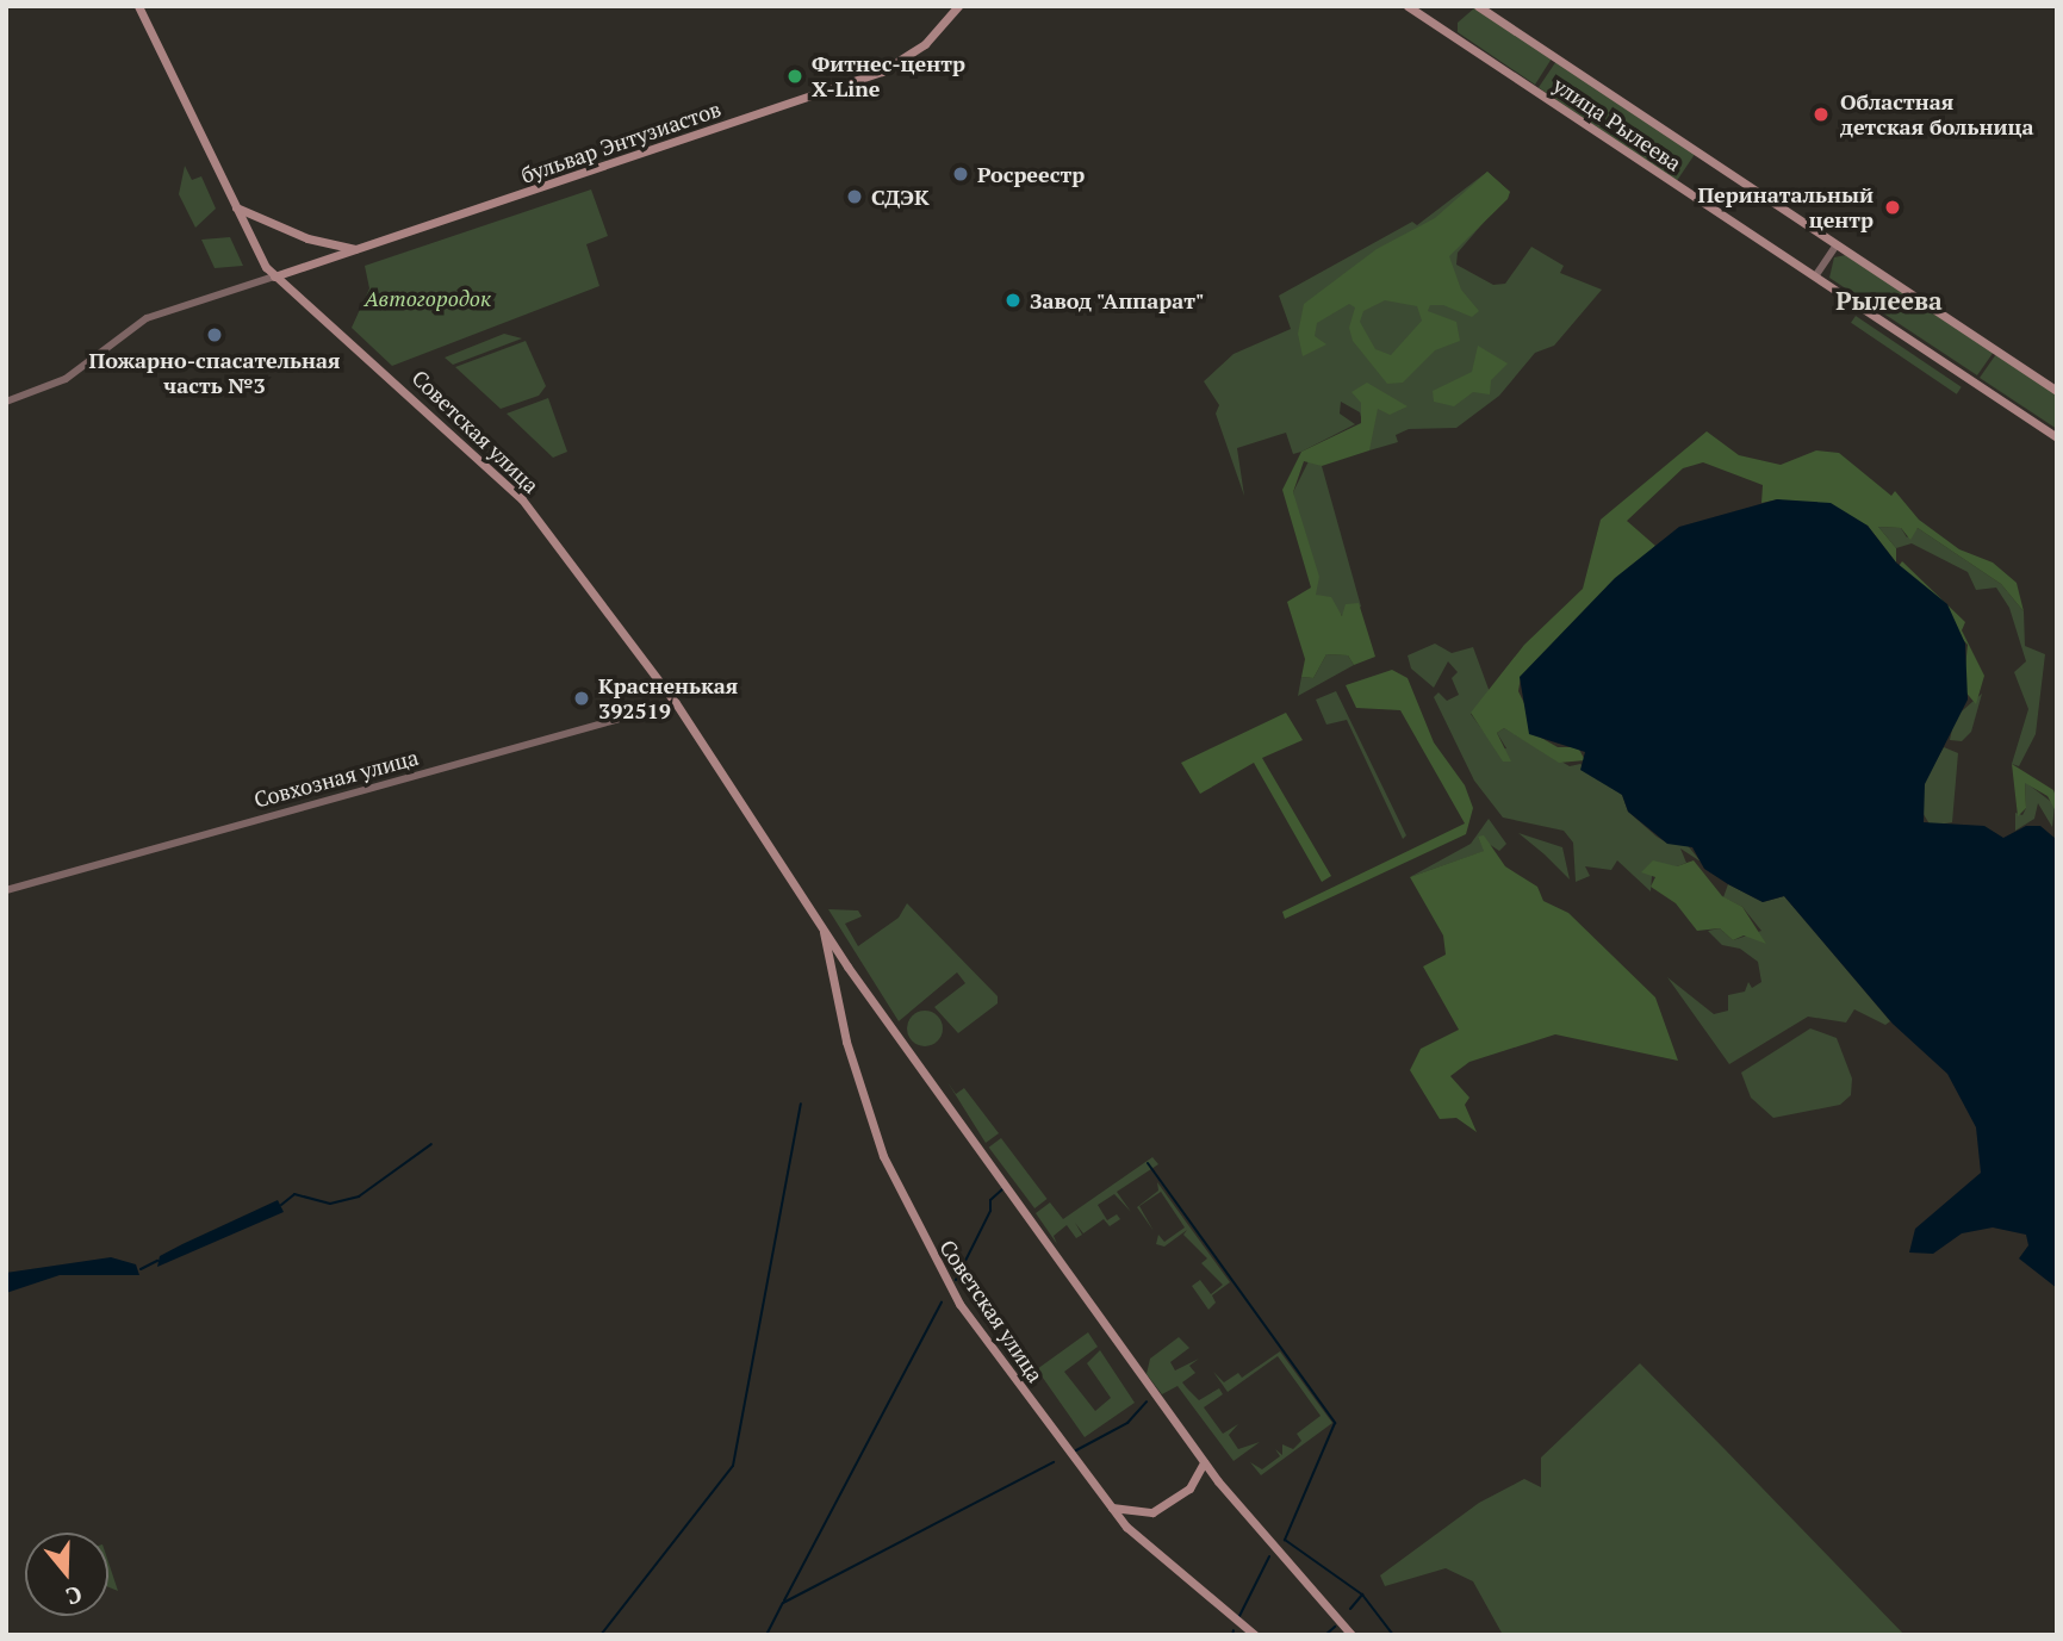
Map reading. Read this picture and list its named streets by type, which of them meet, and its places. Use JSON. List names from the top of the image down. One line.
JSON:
{"streets":{"main road":["улица Рылеева","бульвар Энтузиастов","Советская улица"],"street":["Совхозная улица"]},"crossings":[["бульвар Энтузиастов","Советская улица"],["Советская улица","Совхозная улица"]],"districts":["Рылеева"],"parks":["Автогородок"],"places":["Фитнес-центр X-Line","Областная детская больница","Росреестр","СДЭК","Перинатальный центр","Завод \"Аппарат\"","Пожарно-спасательная часть №3","Красненькая 392519"],"north":"bottom"}
